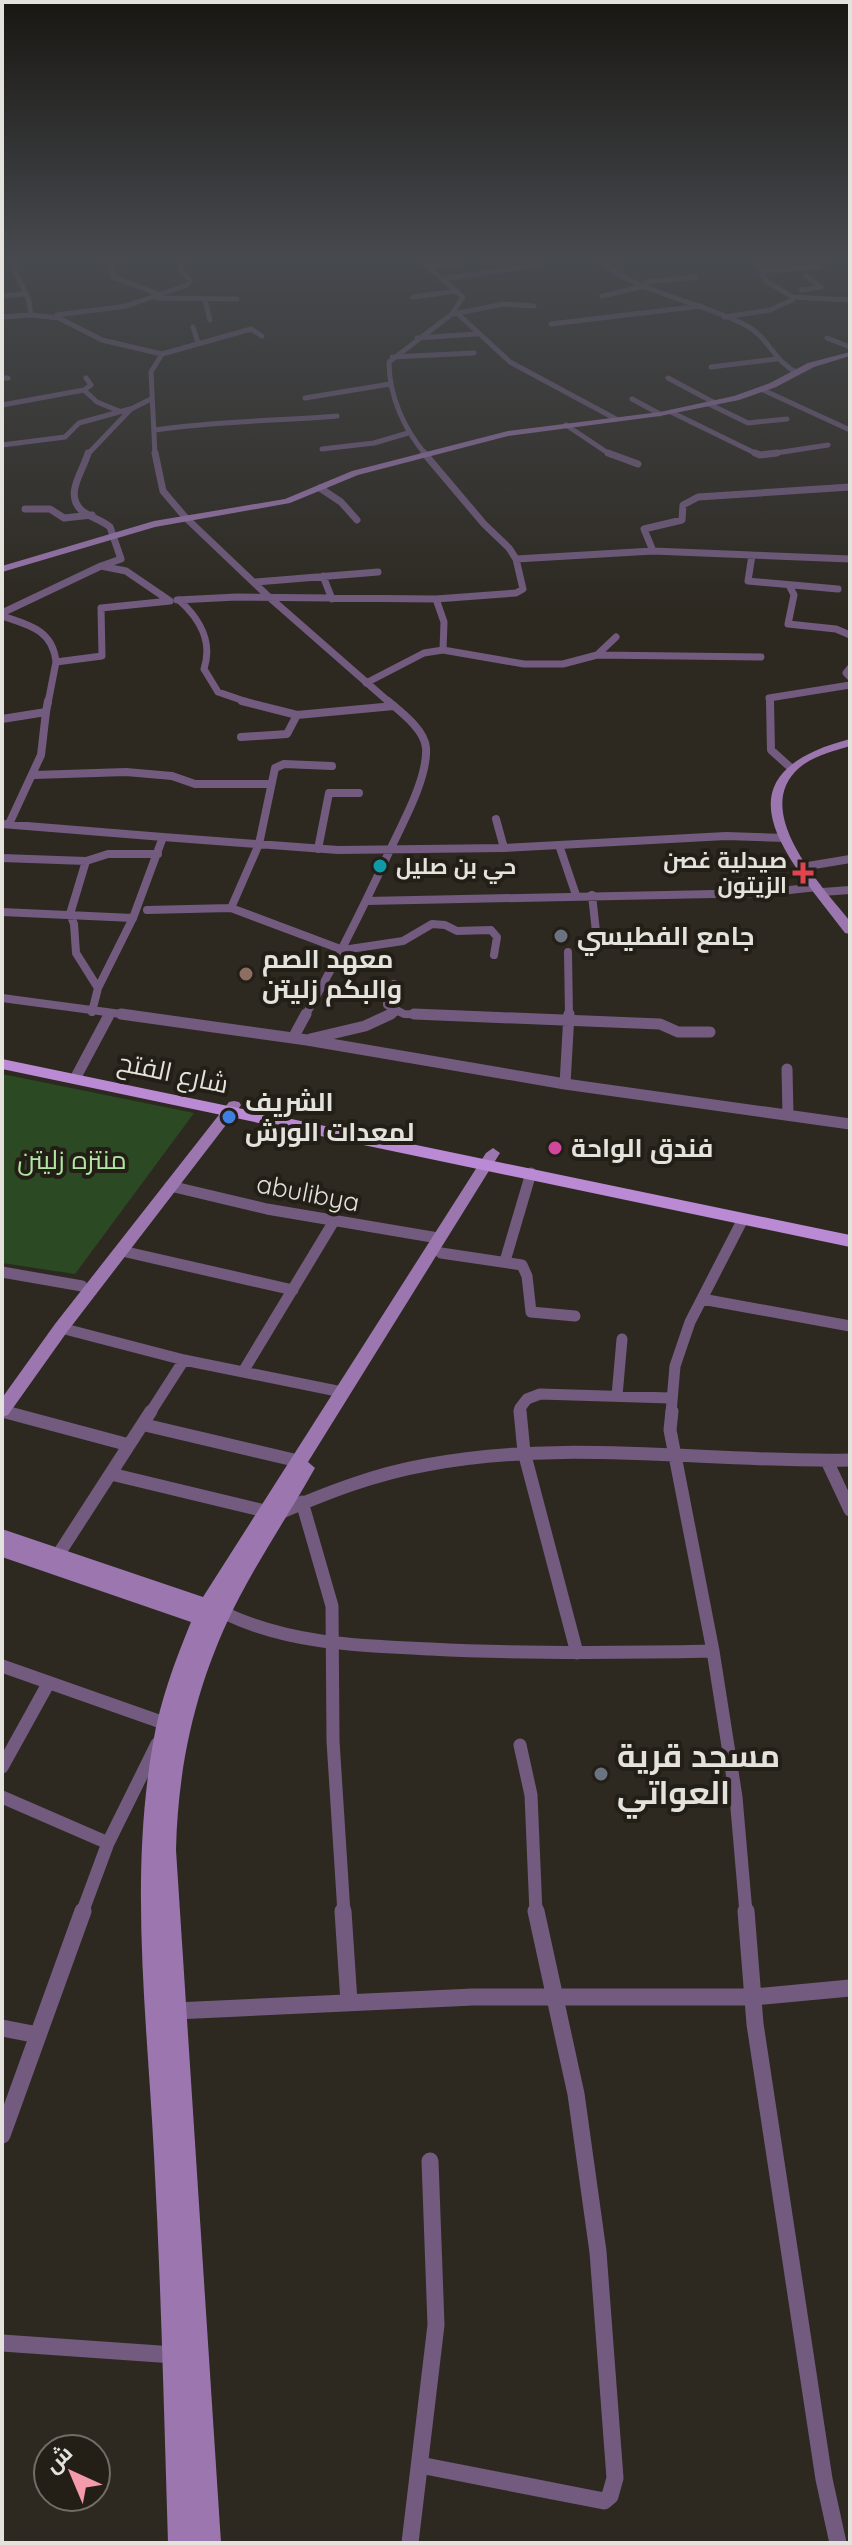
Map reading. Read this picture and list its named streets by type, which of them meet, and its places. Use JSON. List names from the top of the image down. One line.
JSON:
{"streets":{"main road":["شارع الفتح"],"street":["abulibya"]},"parks":["منتزه زليتن"],"places":{"other":["حي بن صليل","جامع الفطيسي","معهد الصم والبكم زليتن","الشريف لمعدات الورش","فندق الواحة","مسجد قرية العواتي"],"health":["صيدلية غصن الزيتون"]},"north":"top left"}
